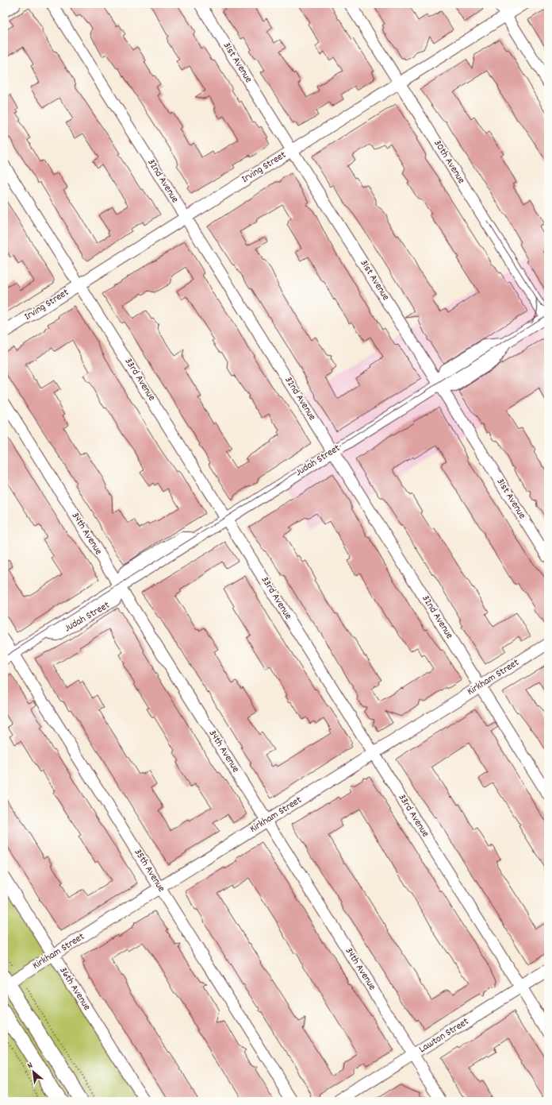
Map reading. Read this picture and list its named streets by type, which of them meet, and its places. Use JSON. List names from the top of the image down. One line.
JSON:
{"streets":{"street":["31st Avenue","30th Avenue","Irving Street","32nd Avenue","33rd Avenue","Judah Street","34th Avenue","Kirkham Street","35th Avenue","36th Avenue","Lawton Street"]},"crossings":[["31st Avenue","Irving Street"],["31st Avenue","Judah Street"],["30th Avenue","Irving Street"],["30th Avenue","Judah Street"],["Irving Street","32nd Avenue"],["Irving Street","33rd Avenue"],["32nd Avenue","Judah Street"],["32nd Avenue","Kirkham Street"],["33rd Avenue","Judah Street"],["33rd Avenue","Kirkham Street"],["33rd Avenue","Lawton Street"],["Judah Street","34th Avenue"],["Judah Street","35th Avenue"],["34th Avenue","Kirkham Street"],["34th Avenue","Lawton Street"],["Kirkham Street","35th Avenue"],["Kirkham Street","36th Avenue"]],"north":"top left"}
